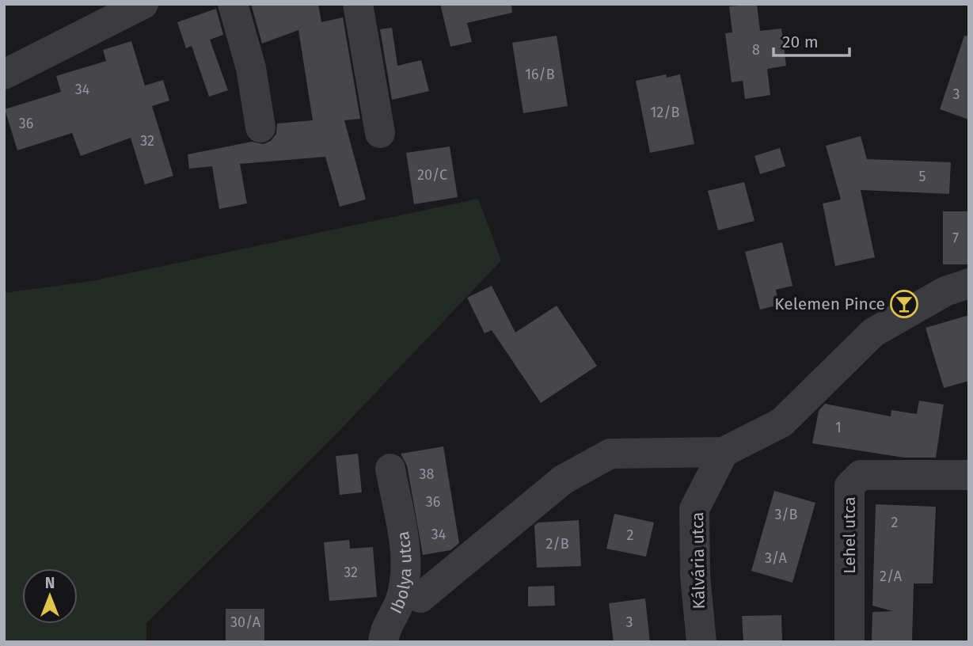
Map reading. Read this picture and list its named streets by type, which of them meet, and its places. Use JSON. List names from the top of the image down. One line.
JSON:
{"streets":{"street":["Lehel utca","Kálvária utca","Ibolya utca"]},"places":{"bar":["Kelemen Pince"]},"house_numbers":["8","16/B","34","3","12/B","36","32","20/C","5","7","1","38","36","3/B","2","34","2","2/B","3/A","32","2/A","30/A","3"],"scale_bar":"20 m","north":"top"}
